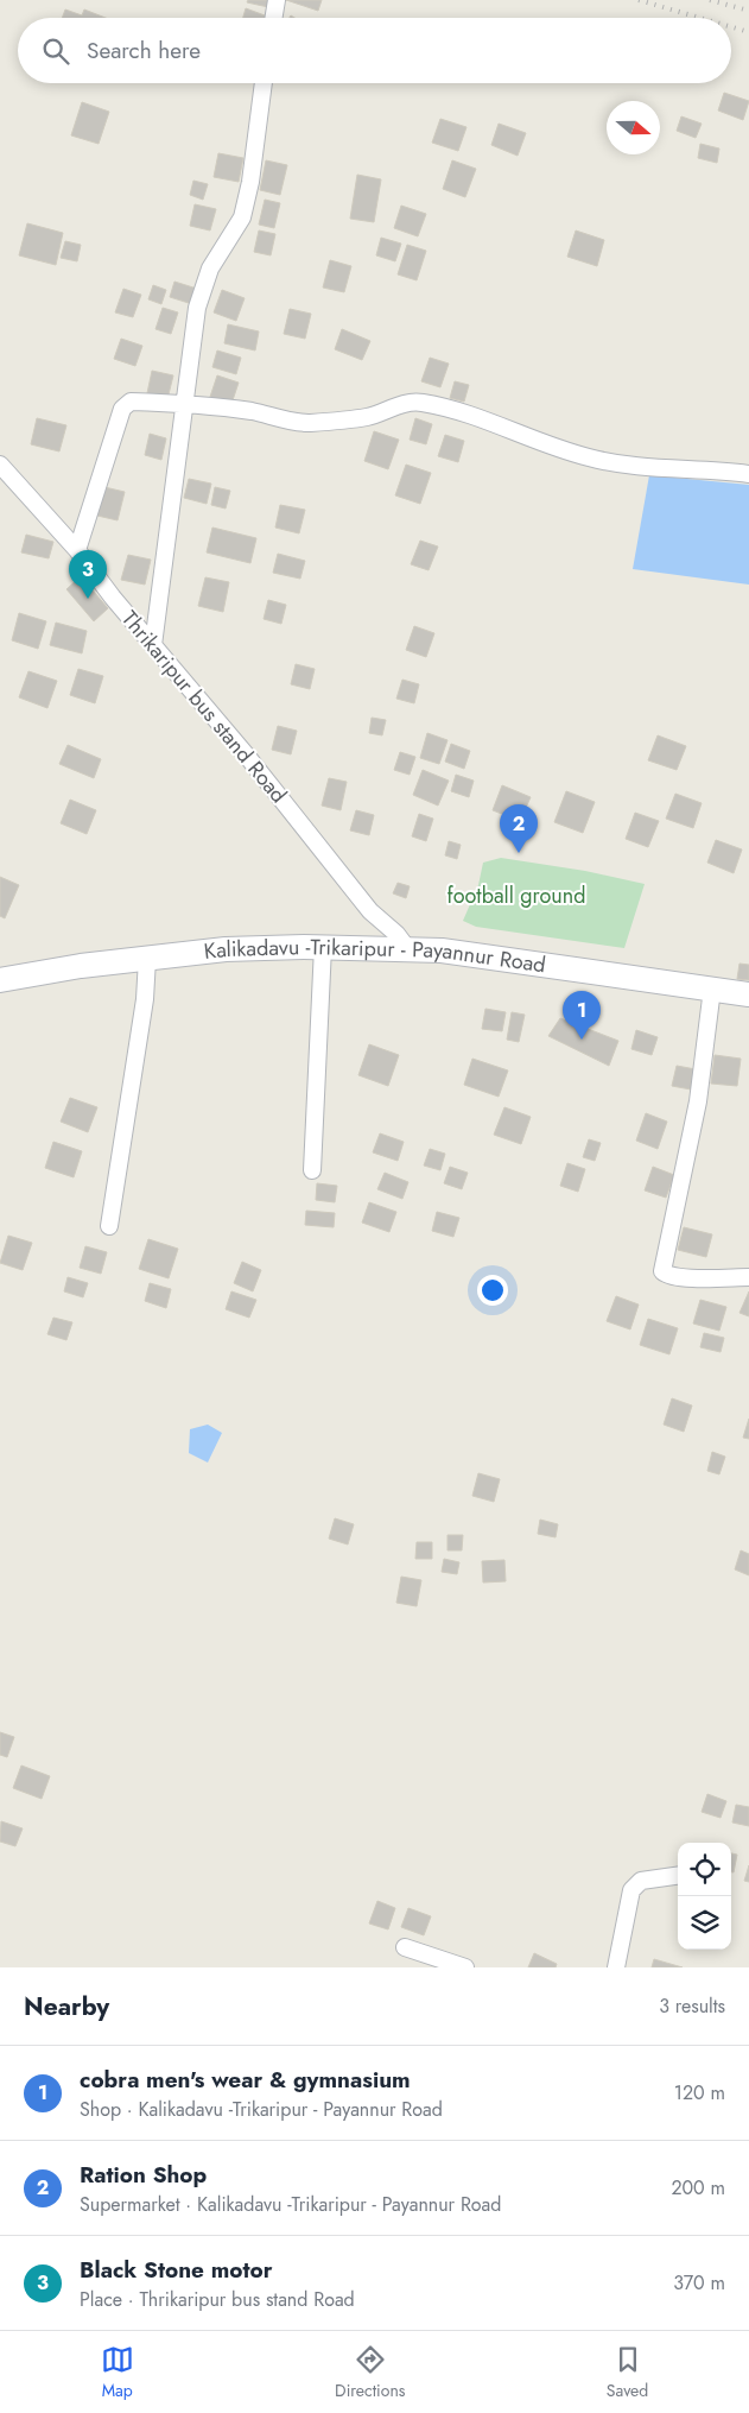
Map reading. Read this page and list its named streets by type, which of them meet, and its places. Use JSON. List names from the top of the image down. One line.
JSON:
{"streets":{"main road":["Kalikadavu -Trikaripur - Payannur Road"],"street":["Thrikaripur bus stand Road"]},"crossings":[["Thrikaripur bus stand Road","Kalikadavu -Trikaripur - Payannur Road"]],"parks":["football ground"],"north":"right","page":{"search":"Search here","pins":["3","2","1"],"heading":["Nearby","3 results"],"list":[{"mark":"1","name":"cobra men's wear & gymnasium","note":"Shop · Kalikadavu -Trikaripur - Payannur Road","value":"120 m"},{"mark":"2","name":"Ration Shop","note":"Supermarket · Kalikadavu -Trikaripur - Payannur Road","value":"200 m"},{"mark":"3","name":"Black Stone motor","note":"Place · Thrikaripur bus stand Road","value":"370 m"}],"nav":["Map","Directions","Saved"]}}
